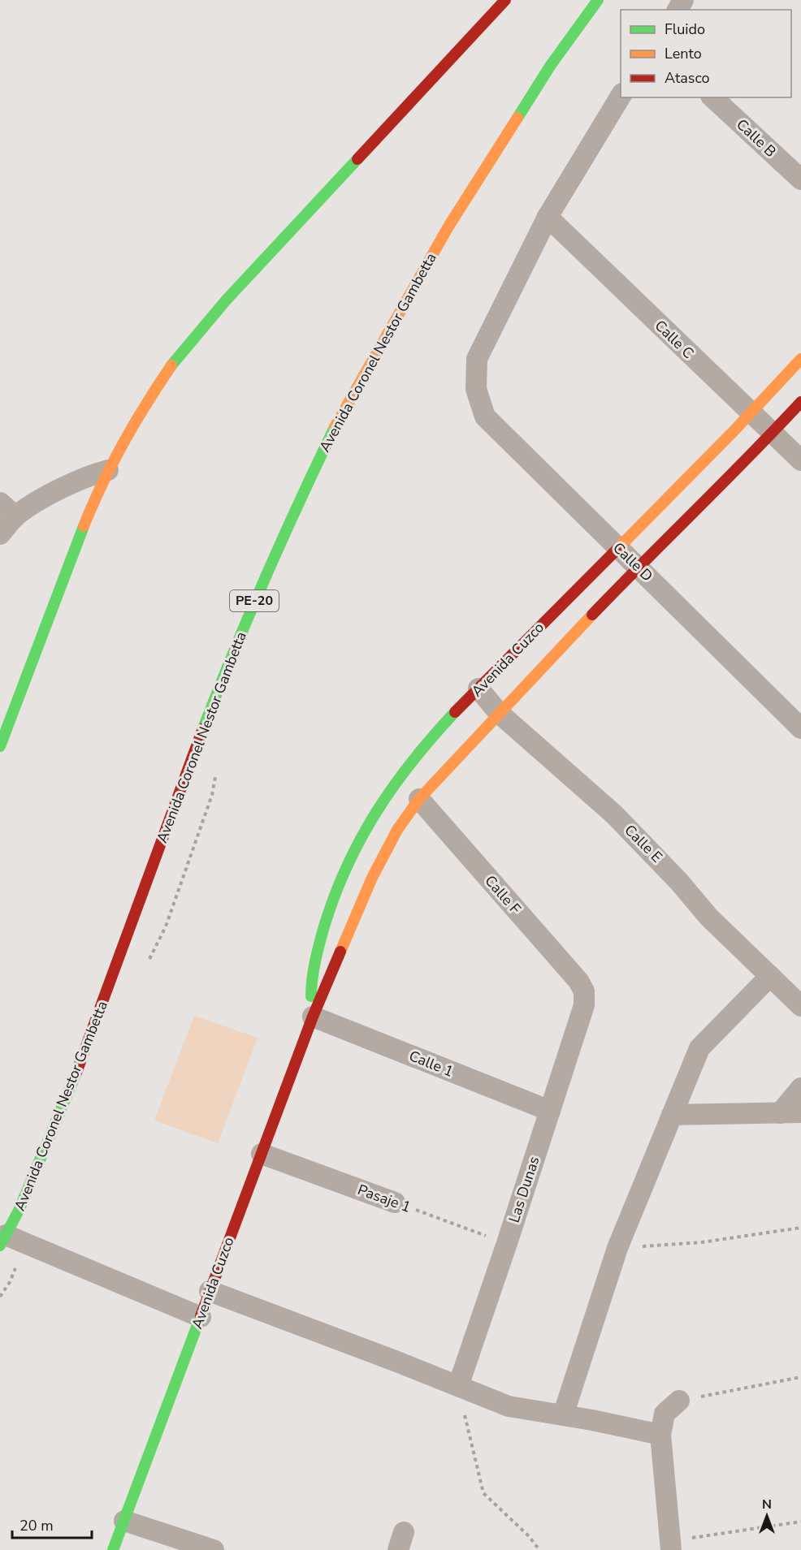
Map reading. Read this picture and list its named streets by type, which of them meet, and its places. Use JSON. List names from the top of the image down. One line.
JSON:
{"streets":{"main road":["Avenida Coronel Nestor Gambetta","PE-20","Avenida Cuzco"],"street":["Calle B","Calle C","Calle D","Calle E","Calle F","Calle 1","Las Dunas","Pasaje 1"]},"crossings":[["Calle C","Calle D"],["Calle C","Avenida Cuzco"],["Calle D","Avenida Cuzco"],["Avenida Cuzco","Calle E"],["Avenida Cuzco","Calle F"],["Avenida Cuzco","Calle 1"],["Avenida Cuzco","Pasaje 1"],["Calle F","Las Dunas"],["Calle 1","Las Dunas"],["Las Dunas","Pasaje 1"]],"legend":["Fluido","Lento","Atasco"],"scale_bar":"20 m","north":"top"}
